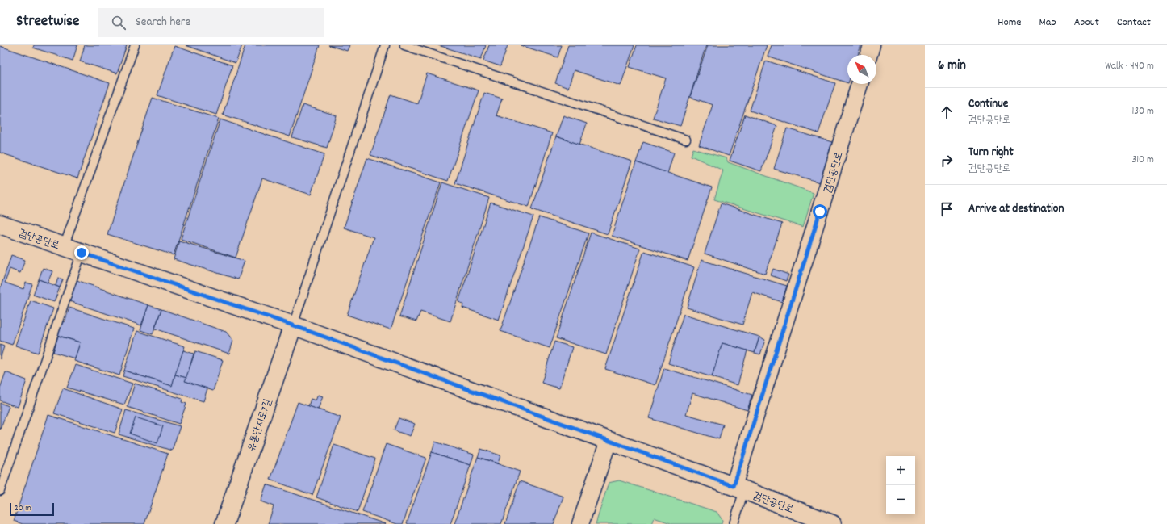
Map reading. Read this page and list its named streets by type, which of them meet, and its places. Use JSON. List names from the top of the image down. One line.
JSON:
{"streets":{"main road":["검단공단로","유통단지로7길"]},"crossings":[["검단공단로","유통단지로7길"]],"scale_bar":"20 m","north":"top left","page":{"header":"Streetwise","search":"Search here","nav":["Home","Map","About","Contact"],"heading":["6 min","Walk · 440 m"],"list":[["Continue","검단공단로","130 m"],["Turn right","검단공단로","310 m"],"Arrive at destination"],"map_buttons":["+","−"],"scale":"20 m"}}
